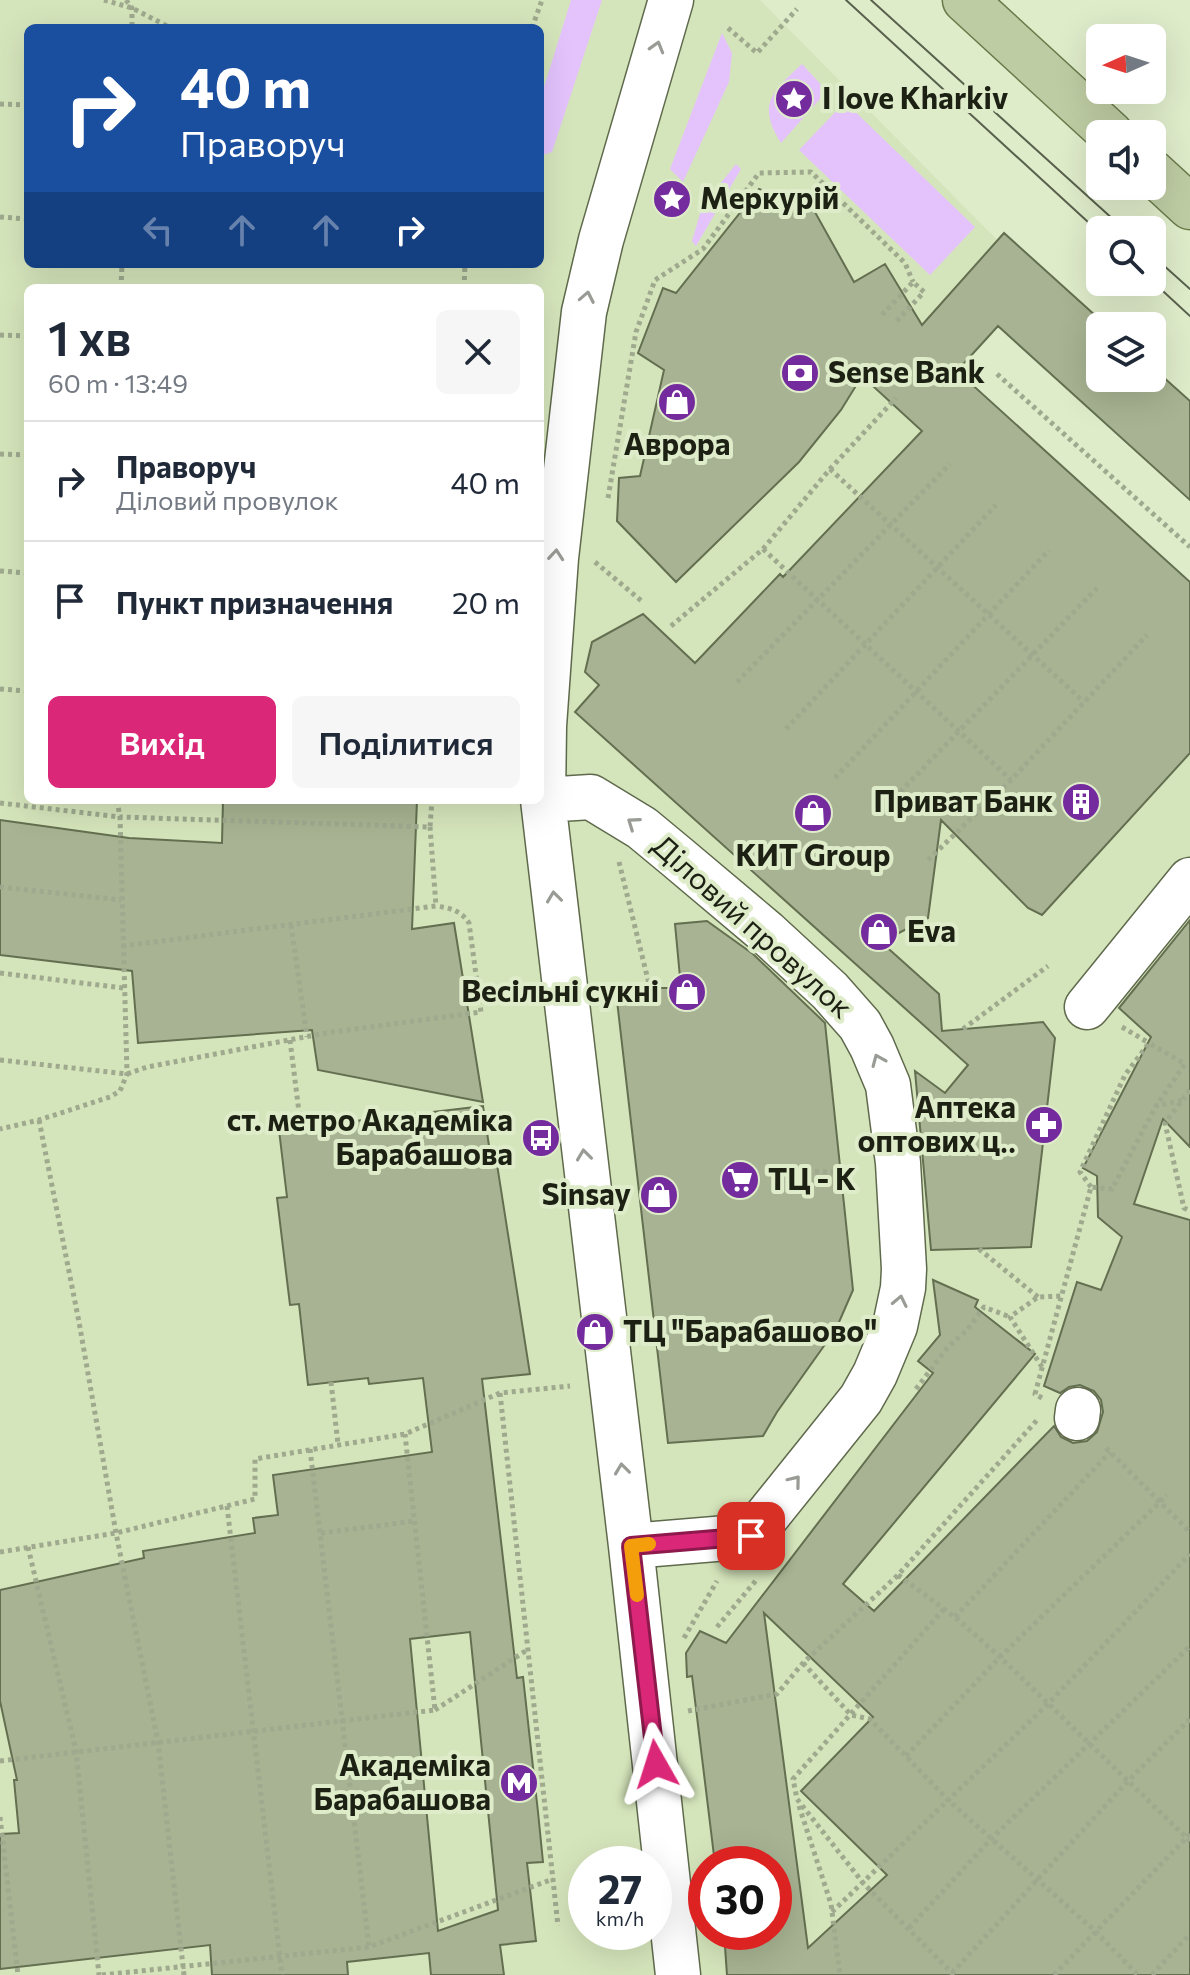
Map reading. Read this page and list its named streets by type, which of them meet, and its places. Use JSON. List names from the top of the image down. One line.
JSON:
{"streets":{"street":["Діловий провулок"]},"places":{"place":["I love Kharkiv","Меркурій"],"bank":["Sense Bank"],"shop":["Аврора","КИТ Group","Eva","Весільні сукні","Sinsay","ТЦ \"Барабашово\""],"building":["Приват Банк"],"pharmacy":["Аптека оптових ц‥"],"bus stop":["ст. метро Академіка Барабашова"],"supermarket":["ТЦ - К"],"metro station":["Академіка Барабашова"]},"north":"left","page":{"turn":["40 m","Праворуч"],"heading":["1 хв","60 m · 13:49"],"list":[{"name":"Праворуч","note":"Діловий провулок","value":"40 m"},{"name":"Пункт призначення","value":"20 m"}],"buttons":["Вихід","Поділитися"],"speed":"27 km/h","limit":"30"}}
